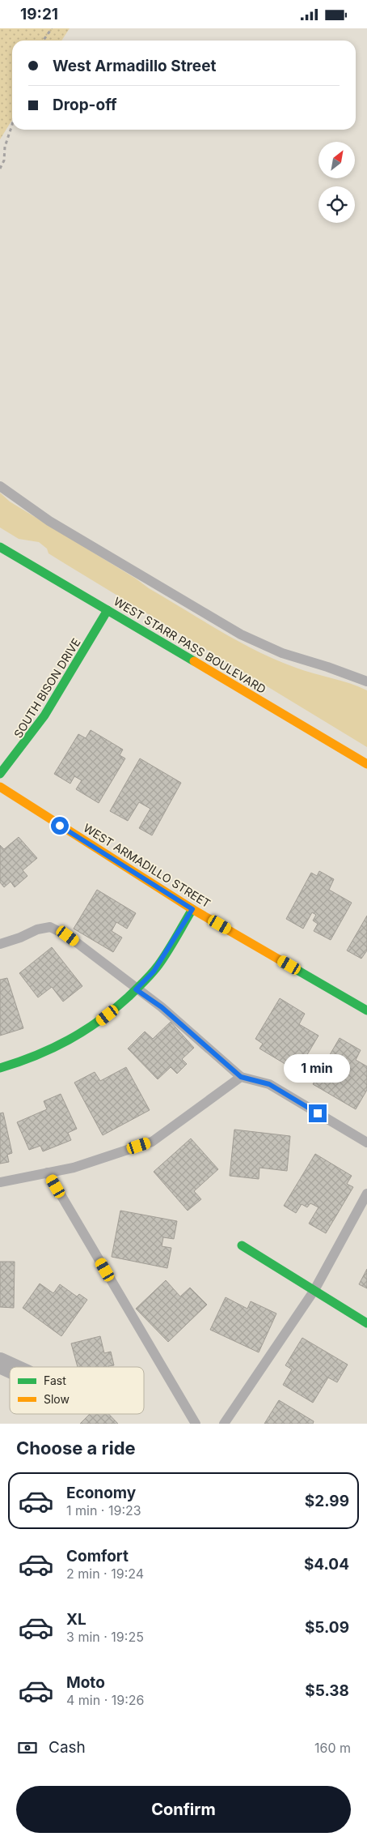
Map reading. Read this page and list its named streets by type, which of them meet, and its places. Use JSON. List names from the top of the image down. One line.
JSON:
{"streets":{"street":["WEST STARR PASS BOULEVARD","SOUTH BISON DRIVE","WEST ARMADILLO STREET"]},"crossings":[["WEST STARR PASS BOULEVARD","SOUTH BISON DRIVE"]],"legend":["Fast","Slow"],"north":"top right","page":{"status":"19:21","banner":["West Armadillo Street","Drop-off"],"bubble":"1 min","heading":"Choose a ride","list":[{"name":"Economy","note":"1 min · 19:23","value":"$2.99"},{"name":"Comfort","note":"2 min · 19:24","value":"$4.04"},{"name":"XL","note":"3 min · 19:25","value":"$5.09"},{"name":"Moto","note":"4 min · 19:26","value":"$5.38"}],"pay":["Cash","160 m"],"buttons":"Confirm"}}
